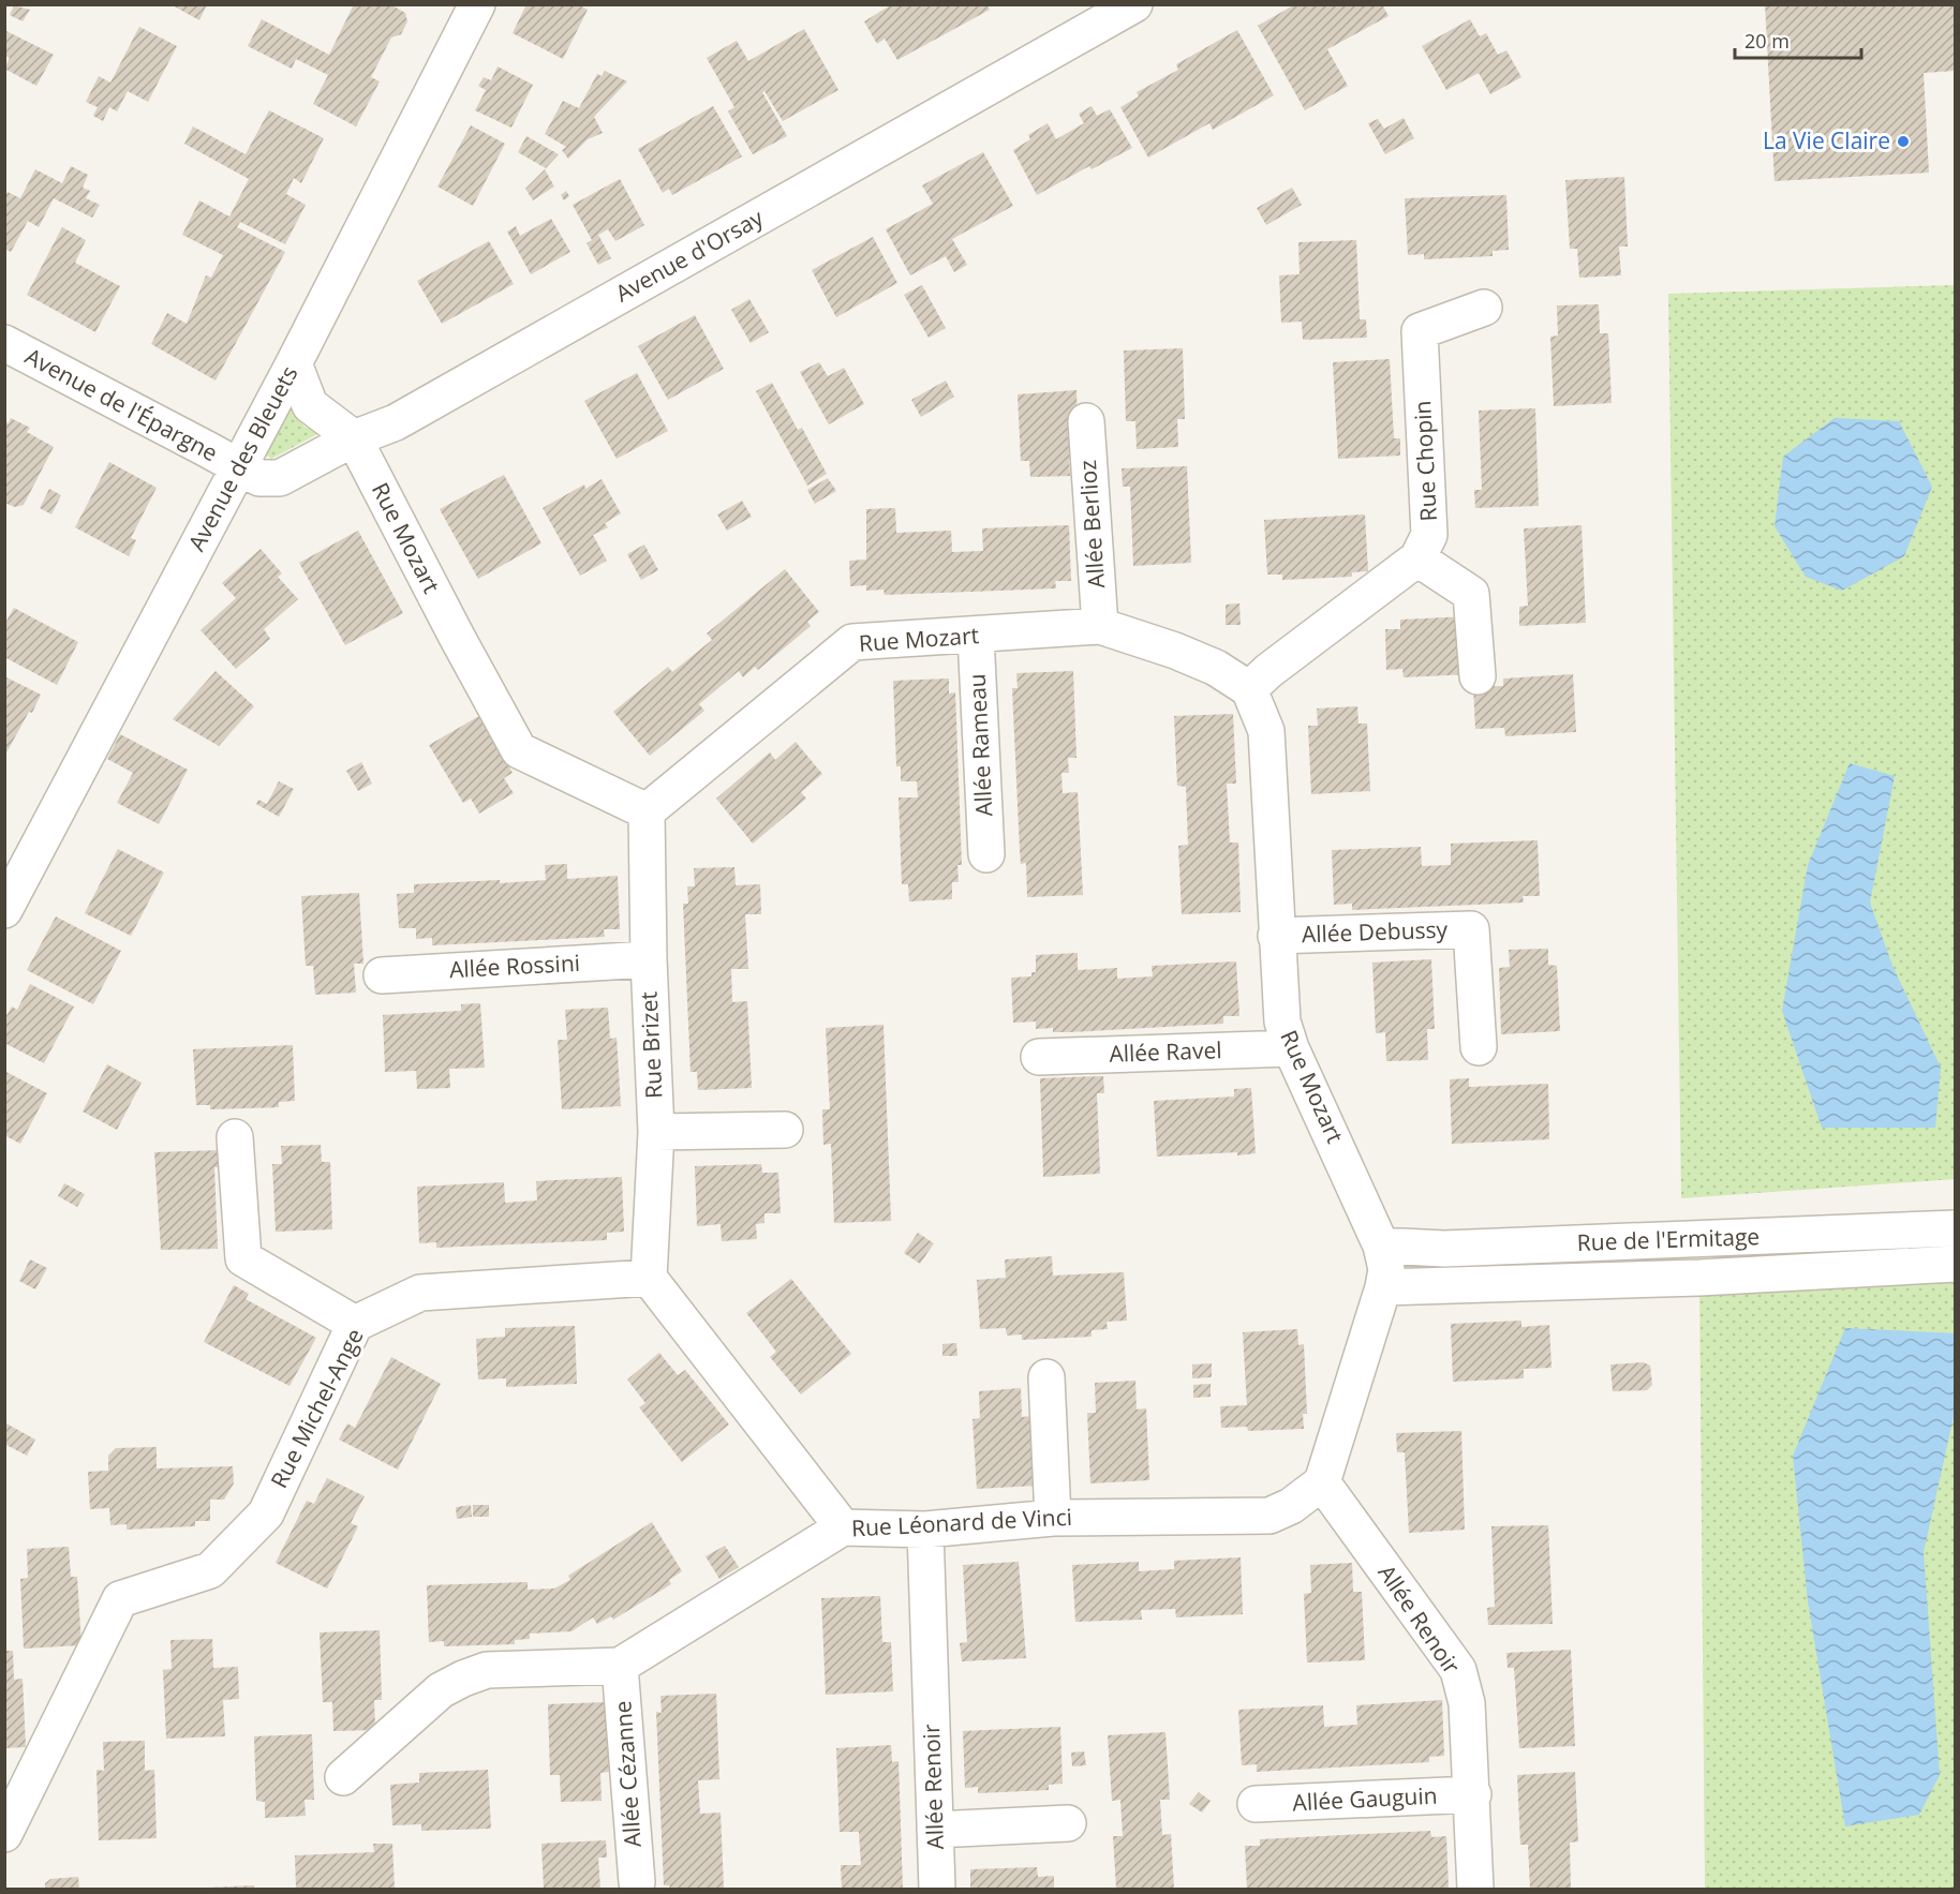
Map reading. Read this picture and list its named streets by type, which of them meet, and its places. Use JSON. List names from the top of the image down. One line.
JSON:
{"streets":{"street":["Avenue d'Orsay","Avenue de l'Épargne","Avenue des Bleuets","Rue Chopin","Allée Berlioz","Rue Mozart","Allée Rameau","Allée Debussy","Allée Rossini","Rue Brizet","Allée Ravel","Rue de l'Ermitage","Rue Michel-Ange","Rue Léonard de Vinci","Allée Renoir","Allée Cézanne","Allée Gauguin"]},"crossings":[["Avenue d'Orsay","Avenue de l'Épargne"],["Avenue d'Orsay","Avenue des Bleuets"],["Avenue d'Orsay","Rue Mozart"],["Avenue de l'Épargne","Avenue des Bleuets"],["Avenue des Bleuets","Rue Mozart"],["Allée Berlioz","Rue Mozart"],["Rue Mozart","Allée Rameau"],["Rue Mozart","Allée Debussy"],["Rue Mozart","Rue Brizet"],["Rue Mozart","Allée Ravel"],["Rue Mozart","Rue de l'Ermitage"],["Allée Rossini","Rue Brizet"],["Rue Brizet","Rue Michel-Ange"],["Rue Léonard de Vinci","Allée Renoir"],["Rue Léonard de Vinci","Allée Cézanne"],["Allée Renoir","Allée Gauguin"]],"places":["La Vie Claire"],"scale_bar":"20 m"}
